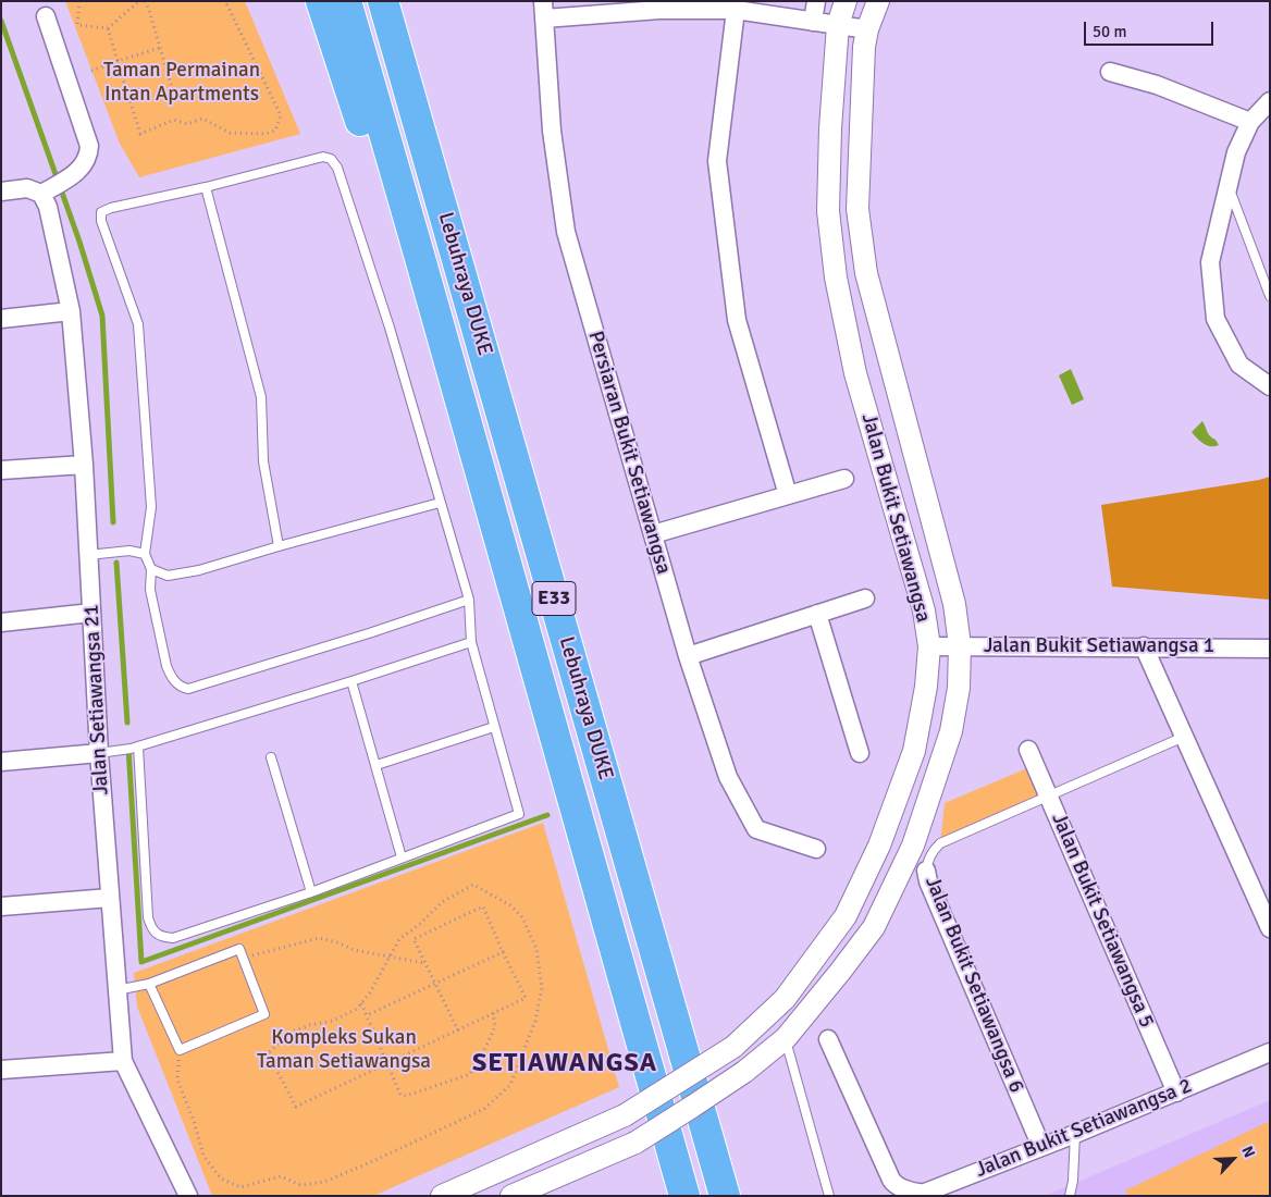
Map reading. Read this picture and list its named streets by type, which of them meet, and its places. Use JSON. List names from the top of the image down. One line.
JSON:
{"streets":{"highway":["Lebuhraya DUKE","E33"],"street":["Persiaran Bukit Setiawangsa","Jalan Bukit Setiawangsa","Jalan Bukit Setiawangsa 1","Jalan Setiawangsa 21","Jalan Bukit Setiawangsa 5","Jalan Bukit Setiawangsa 6","Jalan Bukit Setiawangsa 2"]},"crossings":[["Jalan Bukit Setiawangsa","Jalan Bukit Setiawangsa 1"],["Jalan Bukit Setiawangsa 5","Jalan Bukit Setiawangsa 6"],["Jalan Bukit Setiawangsa 5","Jalan Bukit Setiawangsa 2"],["Jalan Bukit Setiawangsa 6","Jalan Bukit Setiawangsa 2"]],"districts":["SETIAWANGSA"],"parks":["Taman Permainan Intan Apartments","Kompleks Sukan Taman Setiawangsa"],"scale_bar":"50 m","north":"top right"}
